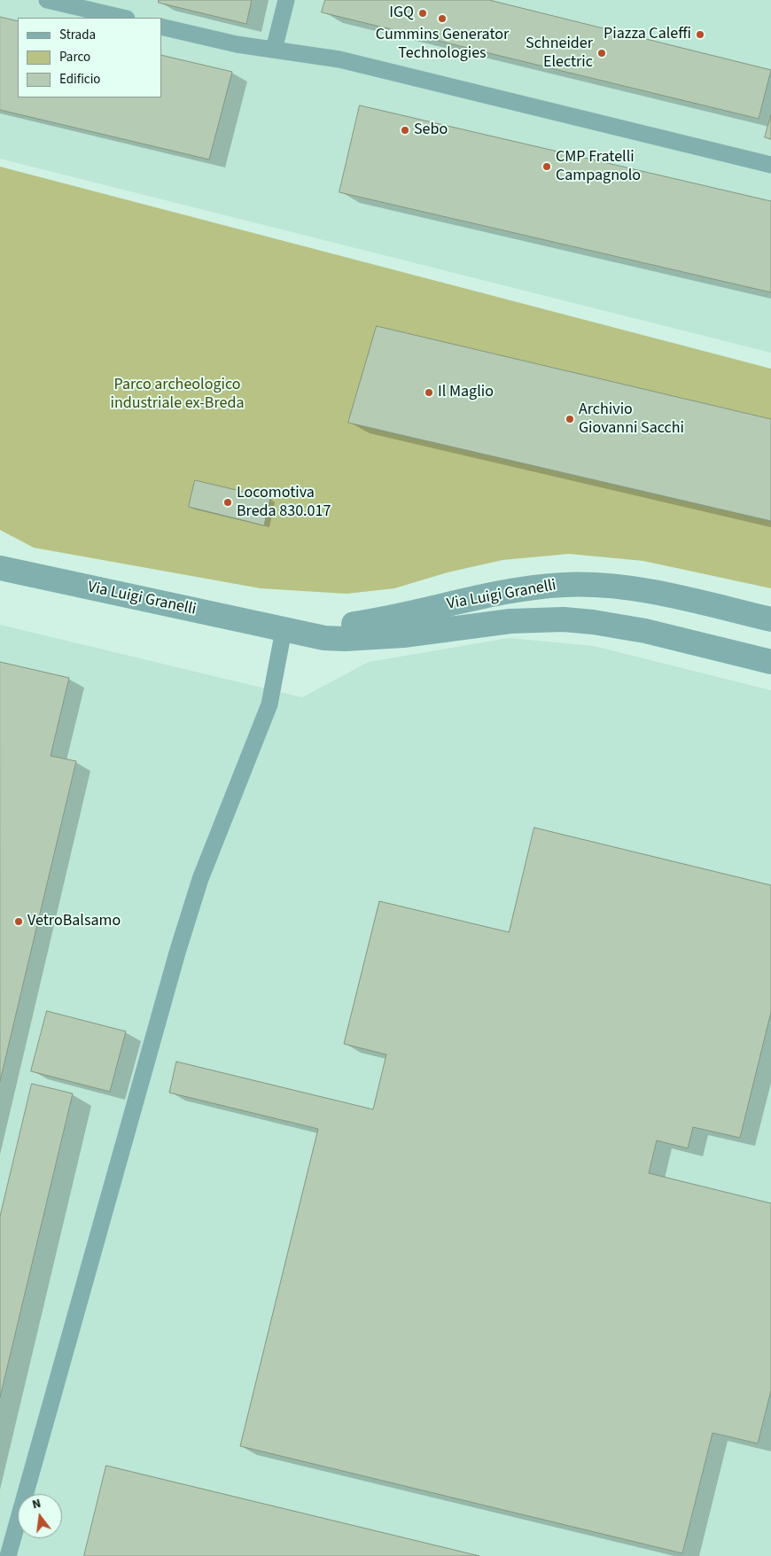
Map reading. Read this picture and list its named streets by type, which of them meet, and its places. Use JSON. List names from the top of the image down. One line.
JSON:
{"streets":{"street":["Via Luigi Granelli"]},"parks":["Parco archeologico industriale ex-Breda"],"places":["IGQ","Cummins Generator Technologies","Piazza Caleffi","Schneider Electric","Sebo","CMP Fratelli Campagnolo","Il Maglio","Archivio Giovanni Sacchi","Locomotiva Breda 830.017","VetroBalsamo"],"legend":["Strada","Parco","Edificio"],"north":"top"}
